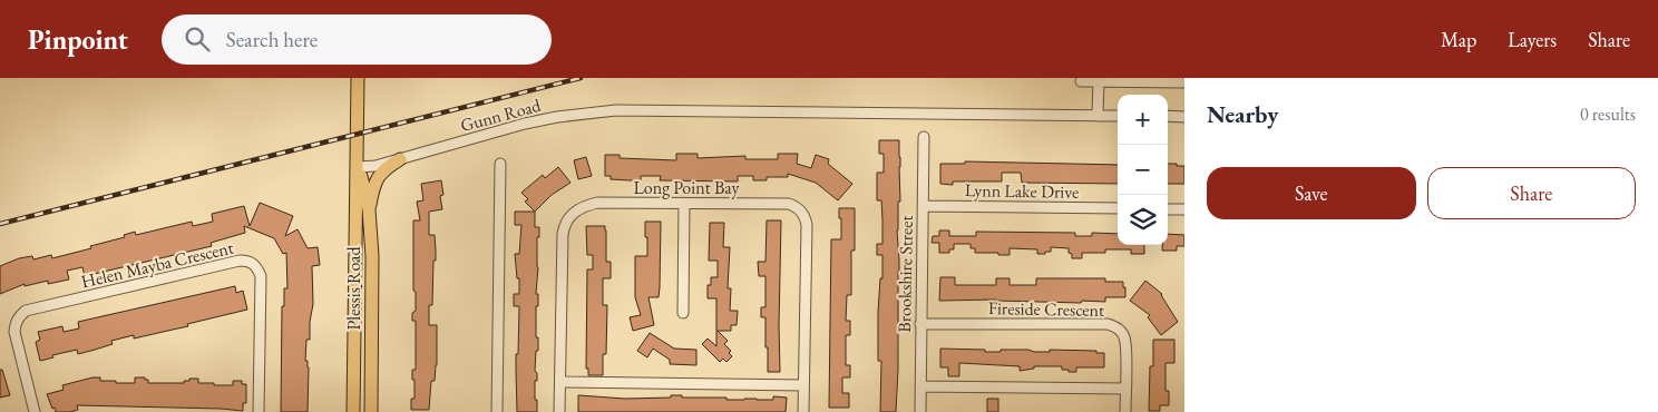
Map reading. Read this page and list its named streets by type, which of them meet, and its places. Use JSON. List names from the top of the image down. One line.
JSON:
{"streets":{"main road":["Plessis Road"],"street":["Gunn Road","Long Point Bay","Lynn Lake Drive","Helen Mayba Crescent","Brookshire Street","Fireside Crescent"]},"crossings":[["Gunn Road","Plessis Road"],["Lynn Lake Drive","Brookshire Street"],["Brookshire Street","Fireside Crescent"]],"page":{"header":"Pinpoint","search":"Search here","nav":["Map","Layers","Share"],"heading":["Nearby","0 results"],"map_buttons":["+","−"],"buttons":["Save","Share"]}}
